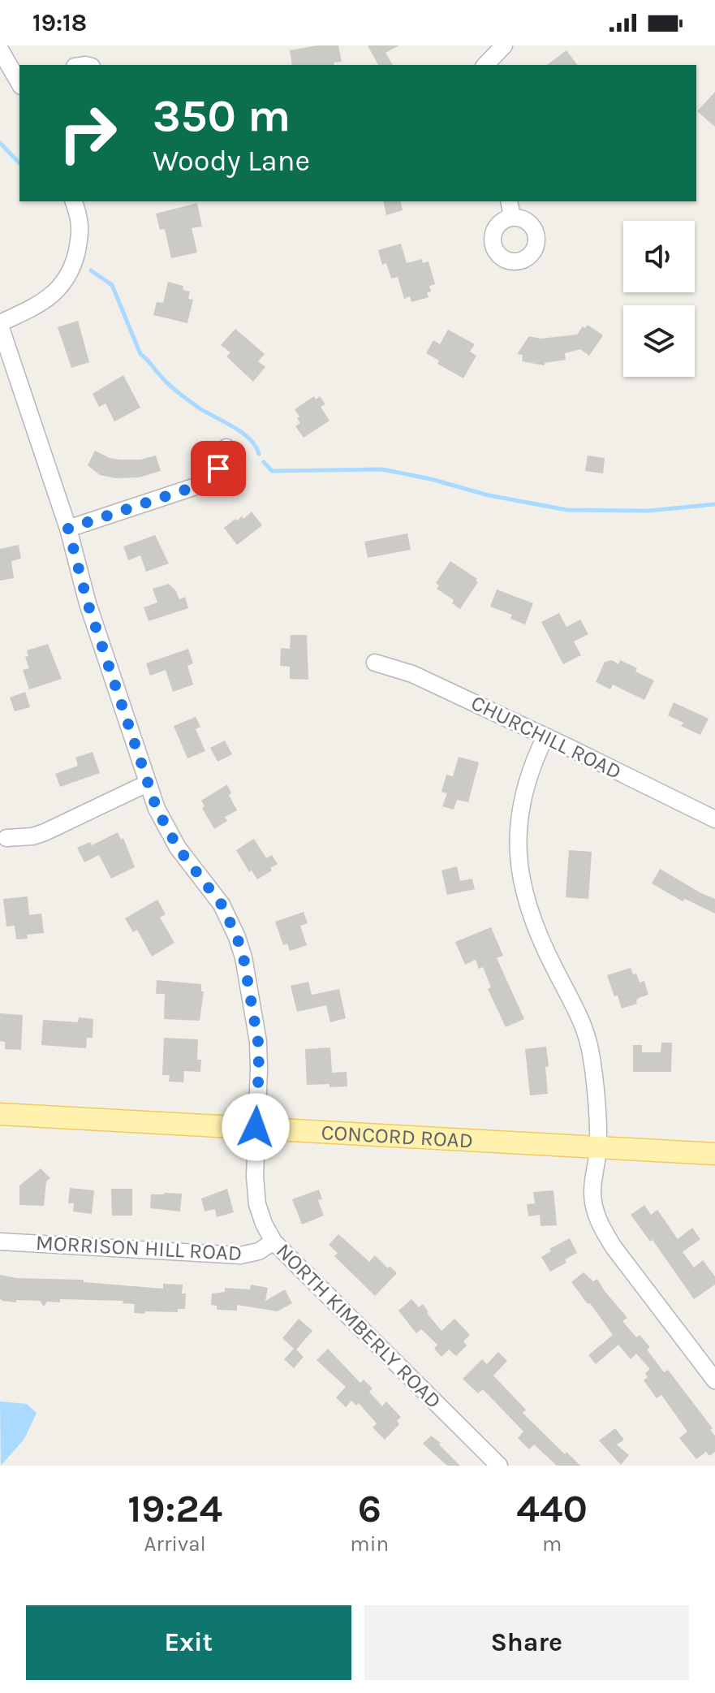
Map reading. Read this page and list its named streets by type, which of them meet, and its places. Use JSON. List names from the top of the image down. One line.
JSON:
{"streets":{"main road":["CONCORD ROAD"],"street":["CHURCHILL ROAD","MORRISON HILL ROAD","NORTH KIMBERLY ROAD"]},"crossings":[["CONCORD ROAD","NORTH KIMBERLY ROAD"],["MORRISON HILL ROAD","NORTH KIMBERLY ROAD"]],"page":{"status":"19:18","turn":["350 m","Woody Lane"],"eta":["19:24","Arrival","6","min","440","m"],"buttons":["Exit","Share"]}}
